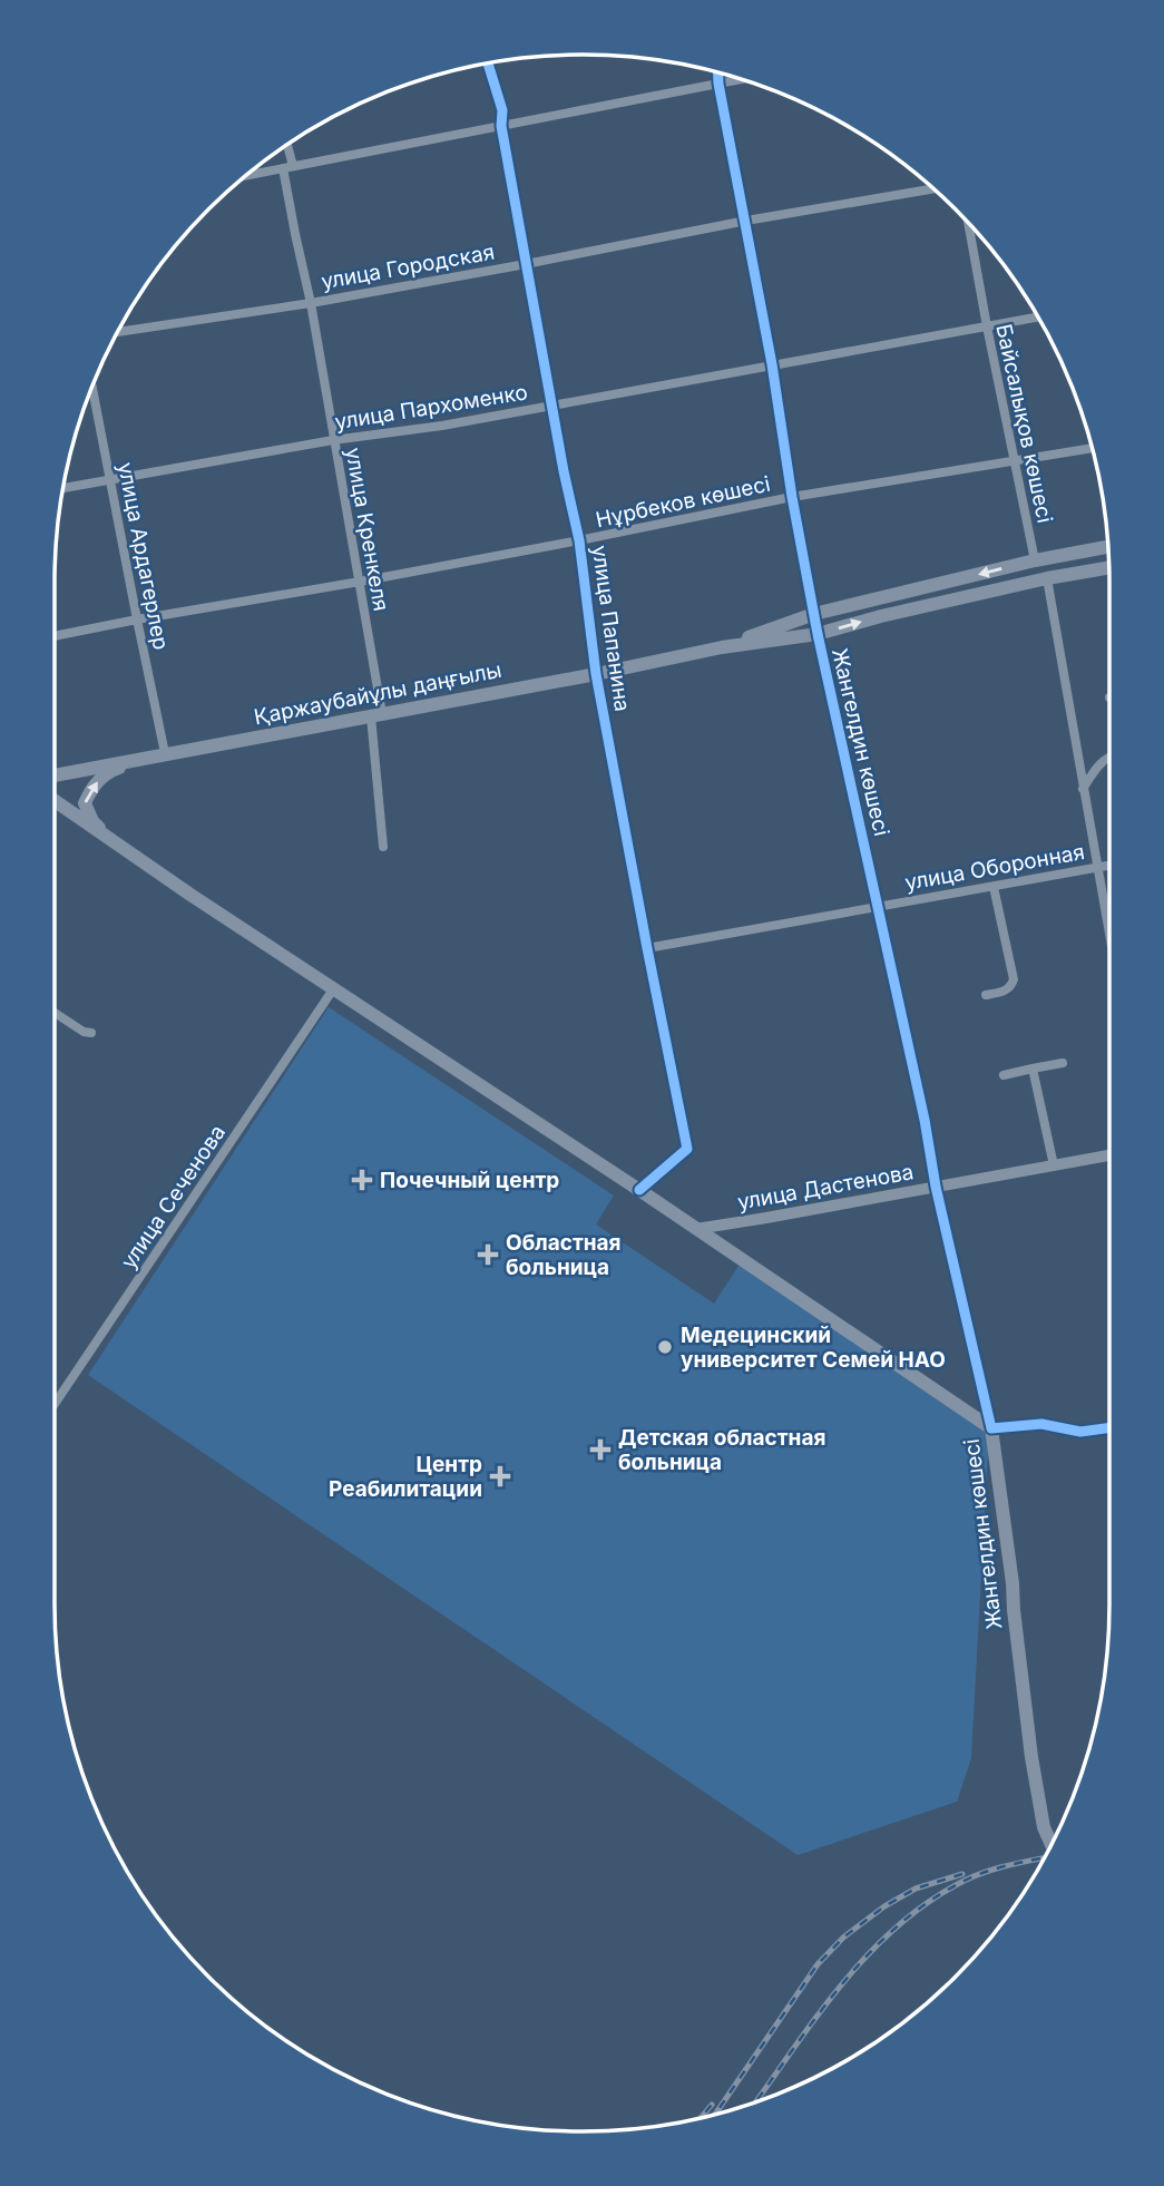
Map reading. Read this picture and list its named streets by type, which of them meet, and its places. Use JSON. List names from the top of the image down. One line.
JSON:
{"streets":{"highway":["Қаржаубайұлы даңғылы","Жангелдин көшесі"],"street":["улица Городская","улица Пархоменко","Байсалықов көшесі","Нұрбеков көшесі","улица Кренкеля","улица Ардагерлер","улица Папанина","улица Оборонная","улица Дастенова","улица Сеченова"]},"crossings":[["улица Городская","улица Кренкеля"],["улица Городская","улица Папанина"],["улица Городская","Жангелдин көшесі"],["улица Пархоменко","Байсалықов көшесі"],["улица Пархоменко","улица Кренкеля"],["улица Пархоменко","улица Ардагерлер"],["улица Пархоменко","улица Папанина"],["улица Пархоменко","Жангелдин көшесі"],["Байсалықов көшесі","Нұрбеков көшесі"],["Байсалықов көшесі","Қаржаубайұлы даңғылы"],["Нұрбеков көшесі","улица Кренкеля"],["Нұрбеков көшесі","улица Ардагерлер"],["Нұрбеков көшесі","улица Папанина"],["Нұрбеков көшесі","Жангелдин көшесі"],["улица Кренкеля","Қаржаубайұлы даңғылы"],["улица Ардагерлер","Қаржаубайұлы даңғылы"],["улица Папанина","Қаржаубайұлы даңғылы"],["улица Папанина","улица Оборонная"],["Қаржаубайұлы даңғылы","Жангелдин көшесі"],["Жангелдин көшесі","улица Оборонная"],["Жангелдин көшесі","улица Дастенова"]],"places":{"health":["Почечный центр","Областная больница","Детская областная больница","Центр Реабилитации"],"other":["Медецинский университет Семей НАО"]}}
